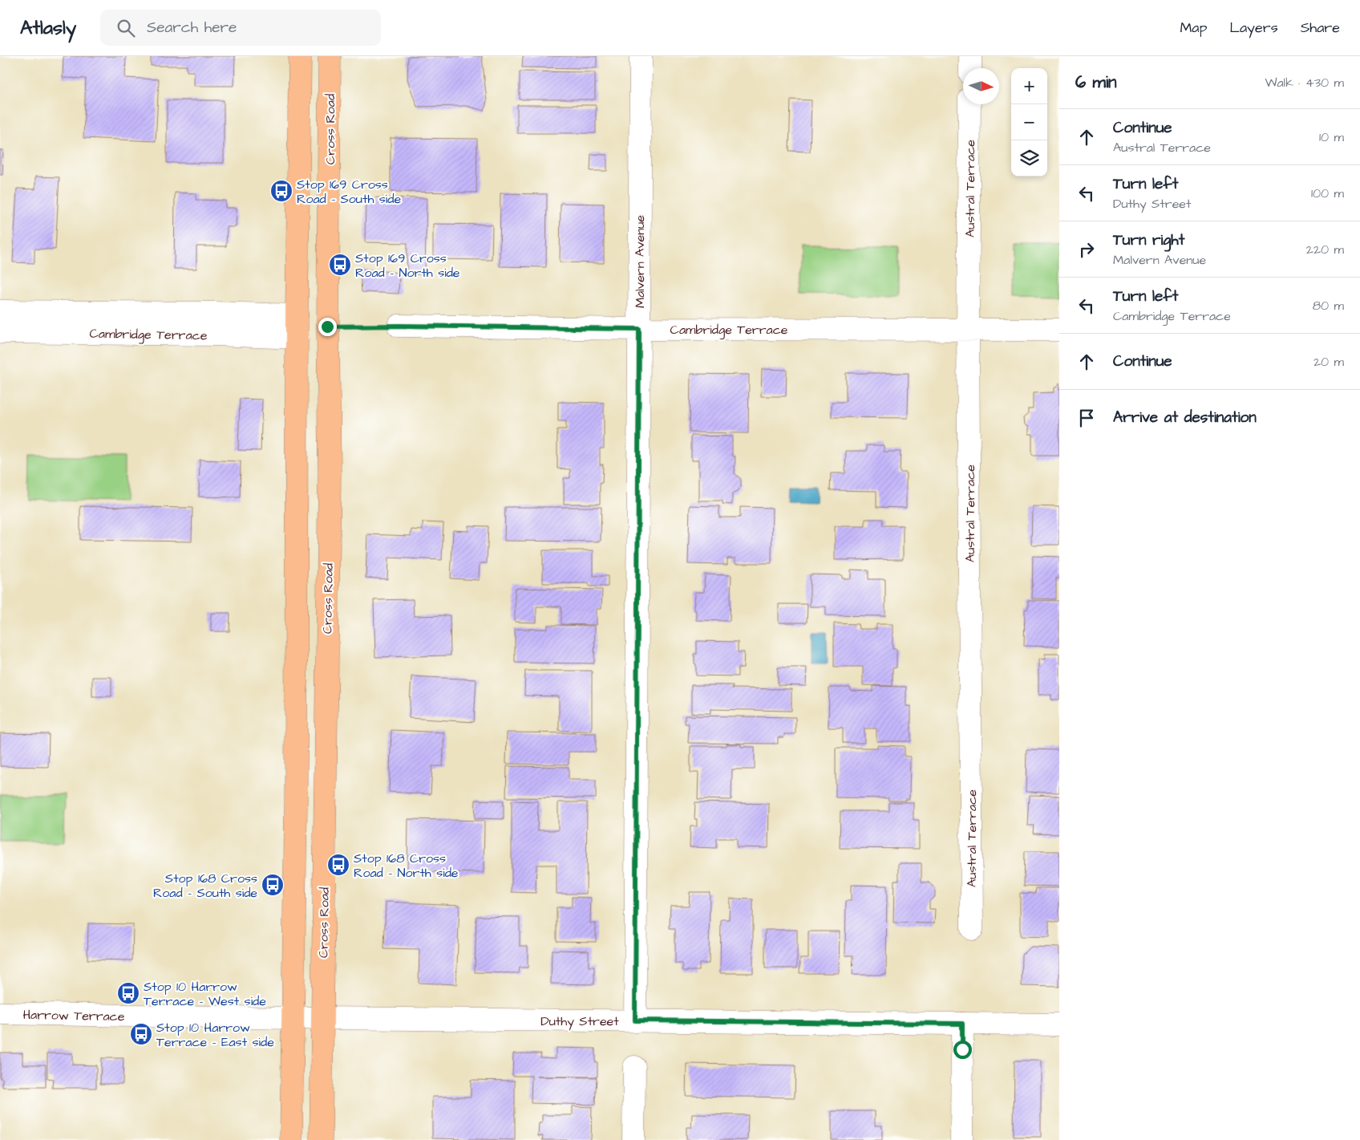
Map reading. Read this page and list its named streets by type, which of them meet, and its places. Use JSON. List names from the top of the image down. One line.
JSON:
{"streets":{"highway":["Cross Road"],"street":["Austral Terrace","Malvern Avenue","Cambridge Terrace","Harrow Terrace","Duthy Street"]},"crossings":[["Cross Road","Duthy Street"],["Austral Terrace","Cambridge Terrace"],["Malvern Avenue","Cambridge Terrace"],["Malvern Avenue","Duthy Street"],["Harrow Terrace","Duthy Street"]],"places":{"bus stop":["Stop 169 Cross Road - South side","Stop 169 Cross Road - North side","Stop 168 Cross Road - North side","Stop 168 Cross Road - South side","Stop 10 Harrow Terrace - West side","Stop 10 Harrow Terrace - East side"]},"north":"right","page":{"header":"Atlasly","search":"Search here","nav":["Map","Layers","Share"],"heading":["6 min","Walk · 430 m"],"map_buttons":["+","−"],"list":[["Continue","Austral Terrace","10 m"],["Turn left","Duthy Street","100 m"],["Turn right","Malvern Avenue","220 m"],["Turn left","Cambridge Terrace","80 m"],["Continue","20 m"],"Arrive at destination"]}}
